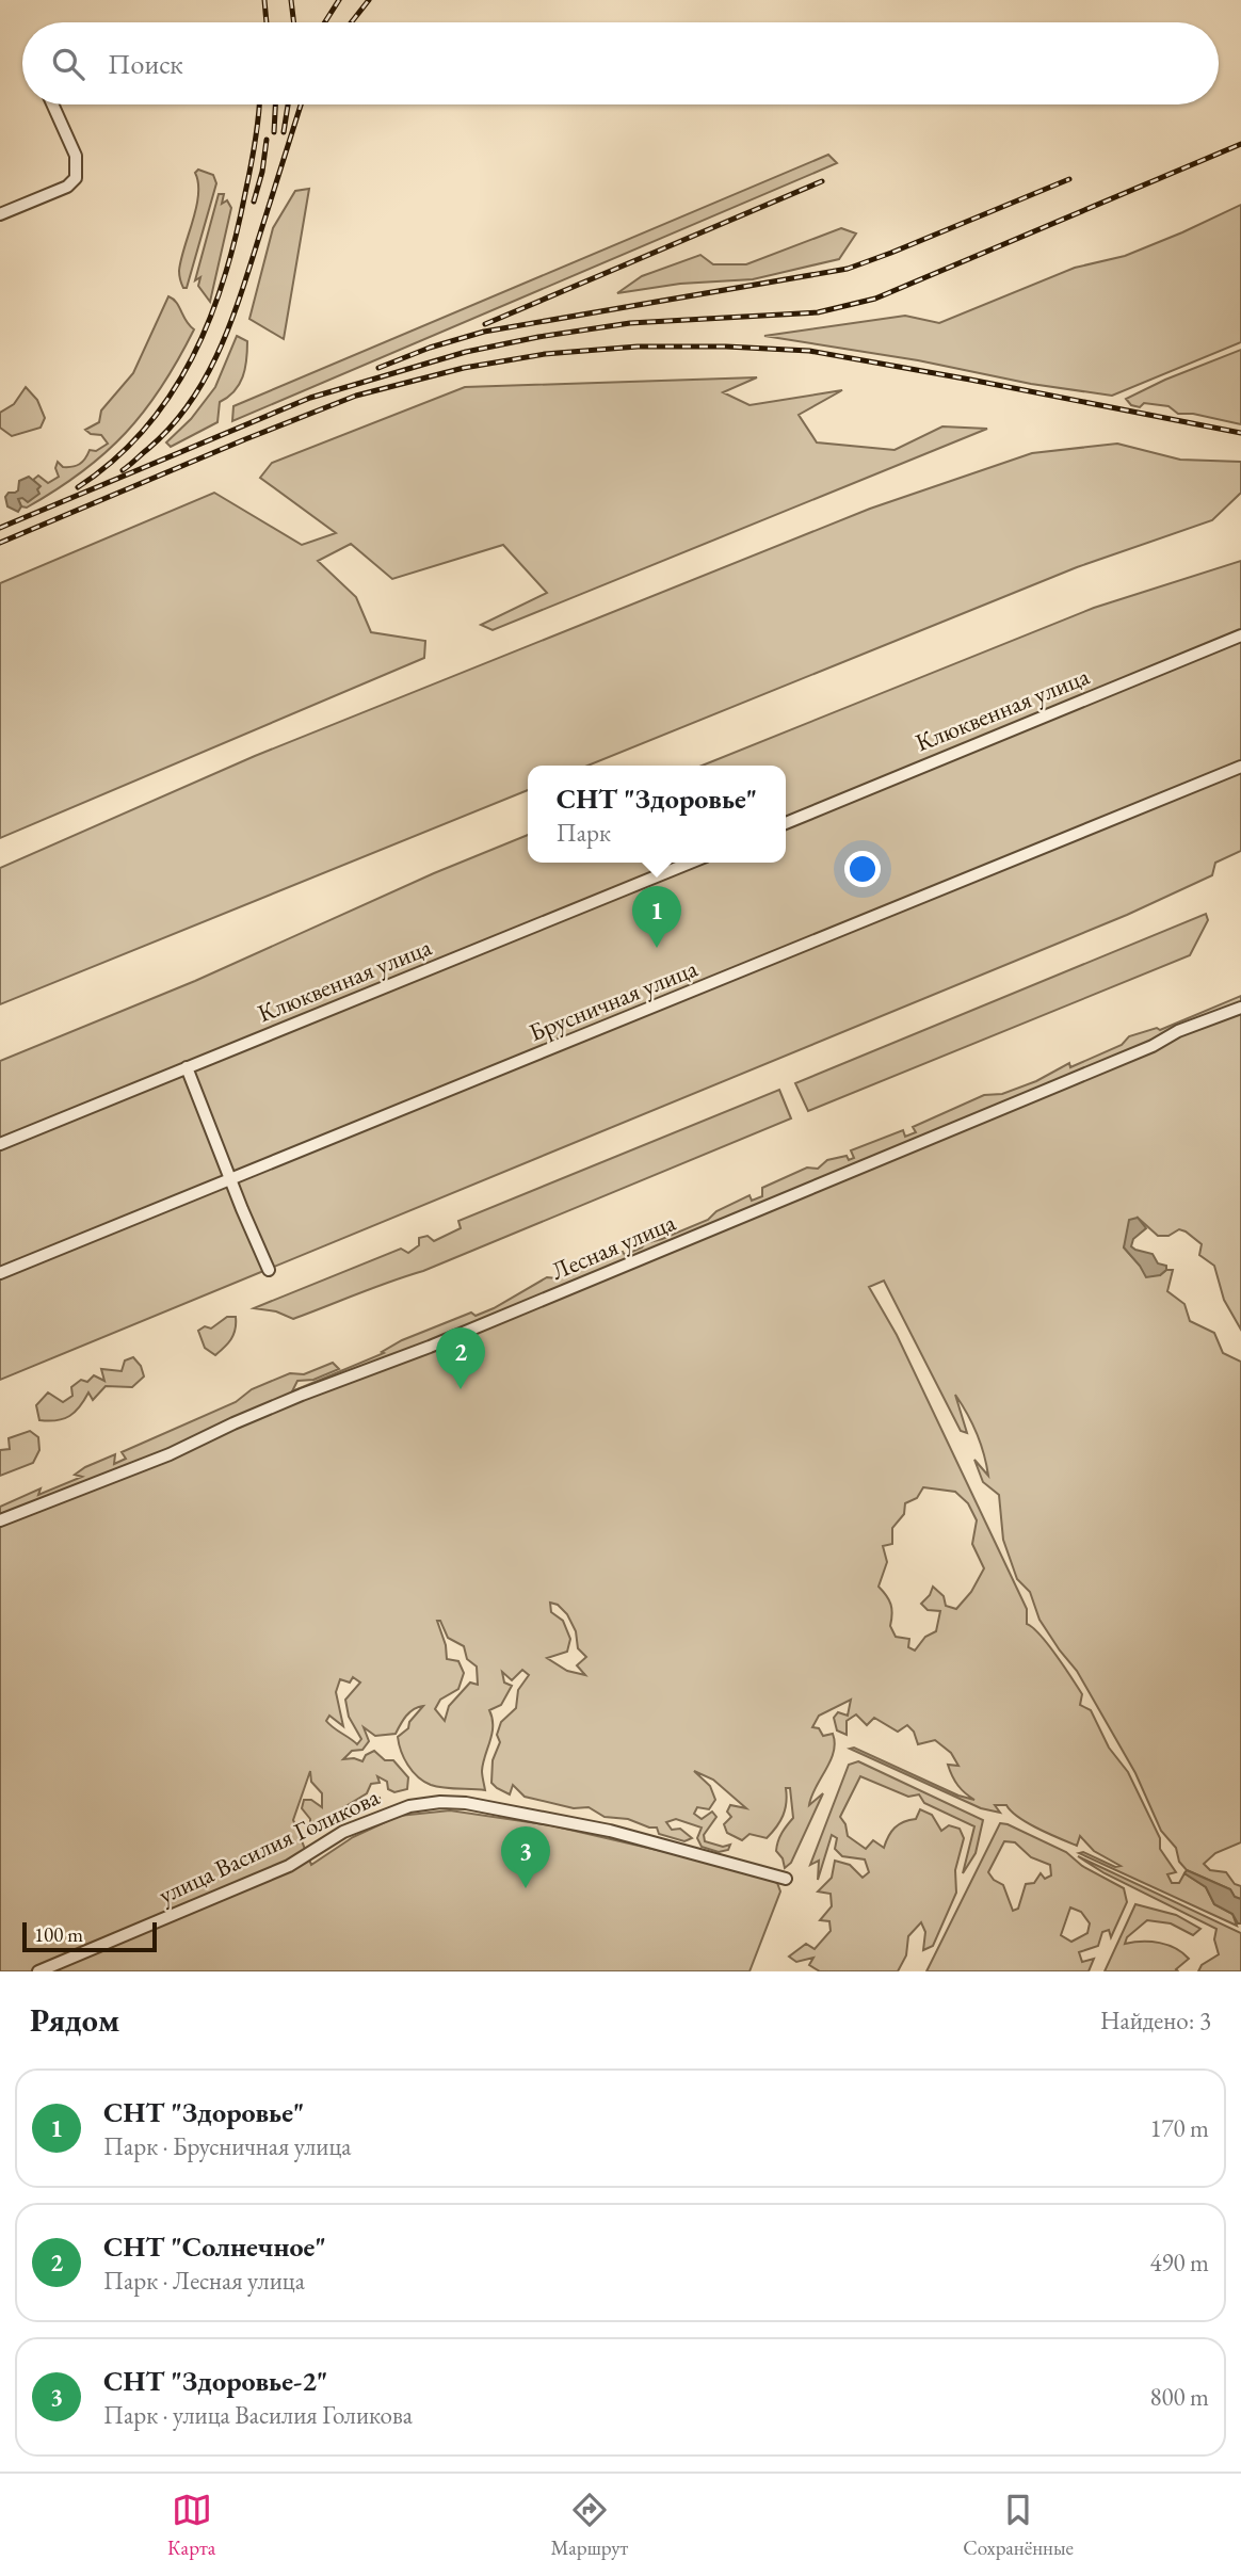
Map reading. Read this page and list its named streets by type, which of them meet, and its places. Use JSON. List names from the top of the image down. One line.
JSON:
{"streets":{"street":["Клюквенная улица","Брусничная улица","Лесная улица","улица Василия Голикова"]},"scale_bar":"100 m","page":{"search":"Поиск","popup":["СНТ \"Здоровье\"","Парк"],"pins":["1","2","3"],"scale":"100 m","heading":["Рядом","Найдено: 3"],"list":[{"mark":"1","name":"СНТ \"Здоровье\"","note":"Парк · Брусничная улица","value":"170 m"},{"mark":"2","name":"СНТ \"Солнечное\"","note":"Парк · Лесная улица","value":"490 m"},{"mark":"3","name":"СНТ \"Здоровье-2\"","note":"Парк · улица Василия Голикова","value":"800 m"}],"nav":["Карта","Маршрут","Сохранённые"]}}
